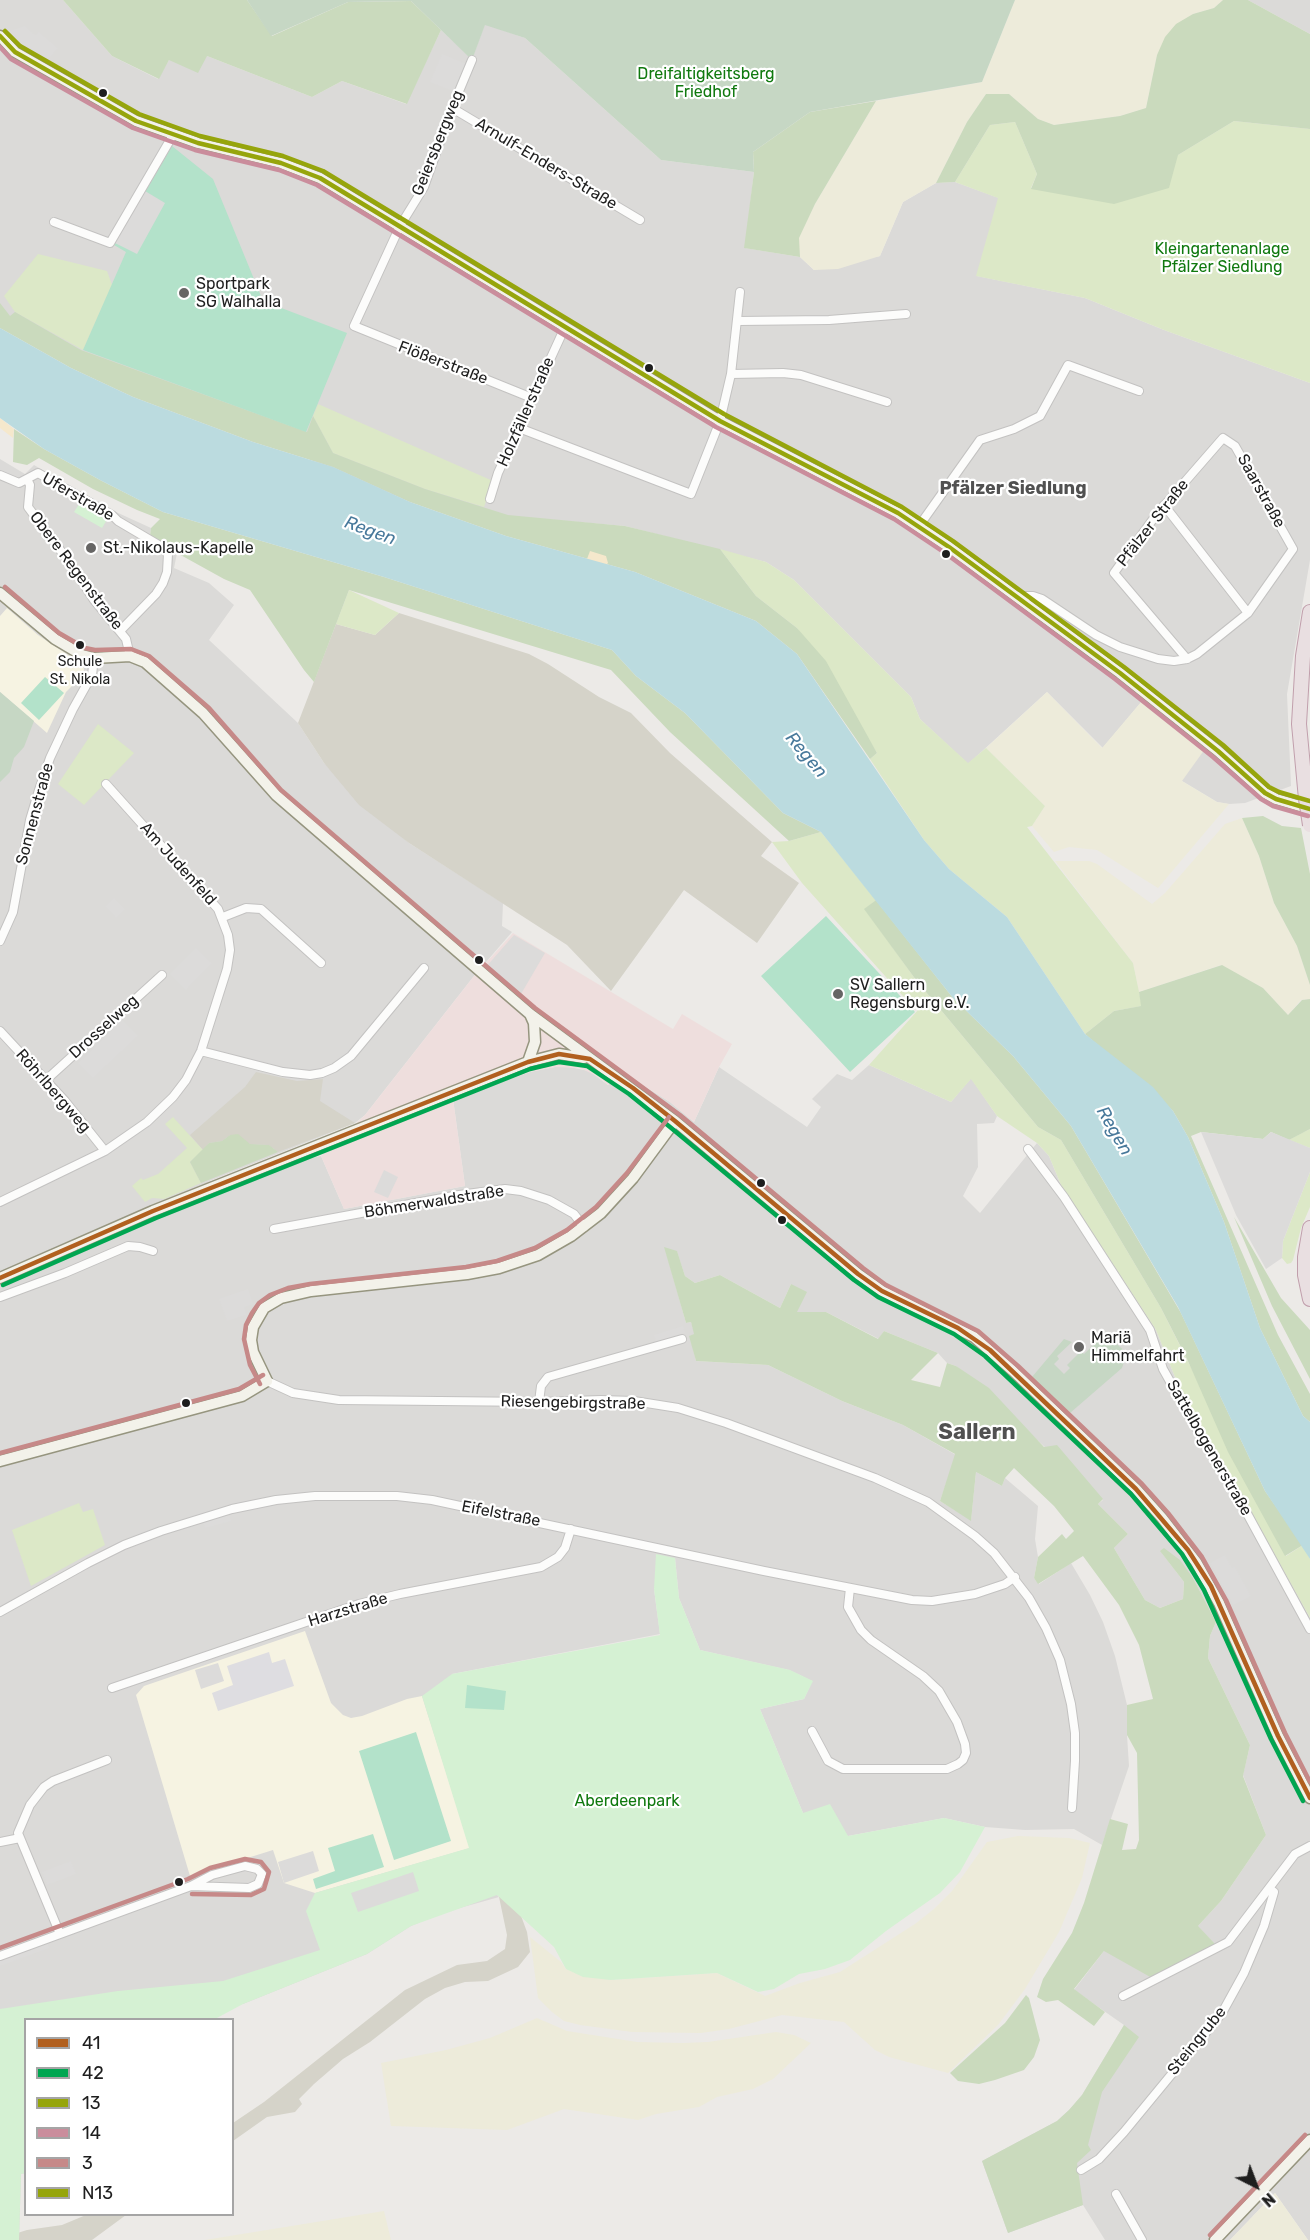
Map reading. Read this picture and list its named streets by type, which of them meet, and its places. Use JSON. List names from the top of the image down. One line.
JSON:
{"streets":{"street":["Geiersbergweg","Arnulf-Enders-Straße","Flößerstraße","Holzfällerstraße","Saarstraße","Uferstraße","Pfälzer Straße","Obere Regenstraße","Sonnenstraße","Am Judenfeld","Drosselweg","Röhrlbergweg","Böhmerwaldstraße","Riesengebirgstraße","Sattelbogenerstraße","Eifelstraße","Harzstraße","Steingrube"]},"crossings":[["Geiersbergweg","Arnulf-Enders-Straße"],["Geiersbergweg","Flößerstraße"],["Flößerstraße","Holzfällerstraße"],["Saarstraße","Pfälzer Straße"],["Uferstraße","Obere Regenstraße"],["Am Judenfeld","Röhrlbergweg"],["Drosselweg","Röhrlbergweg"],["Riesengebirgstraße","Eifelstraße"],["Eifelstraße","Harzstraße"]],"districts":["Pfälzer Siedlung","Sallern"],"water":["Regen"],"parks":["Dreifaltigkeitsberg Friedhof","Kleingartenanlage Pfälzer Siedlung","Aberdeenpark"],"places":["Sportpark SG Walhalla","St.-Nikolaus-Kapelle","Schule St. Nikola","SV Sallern Regensburg e.V.","Mariä Himmelfahrt"],"lines":["transit line N13","transit line 13","transit line 14","transit line 3","transit line 41","transit line 42"],"legend":["41","42","13","14","3","N13"],"north":"bottom right"}
